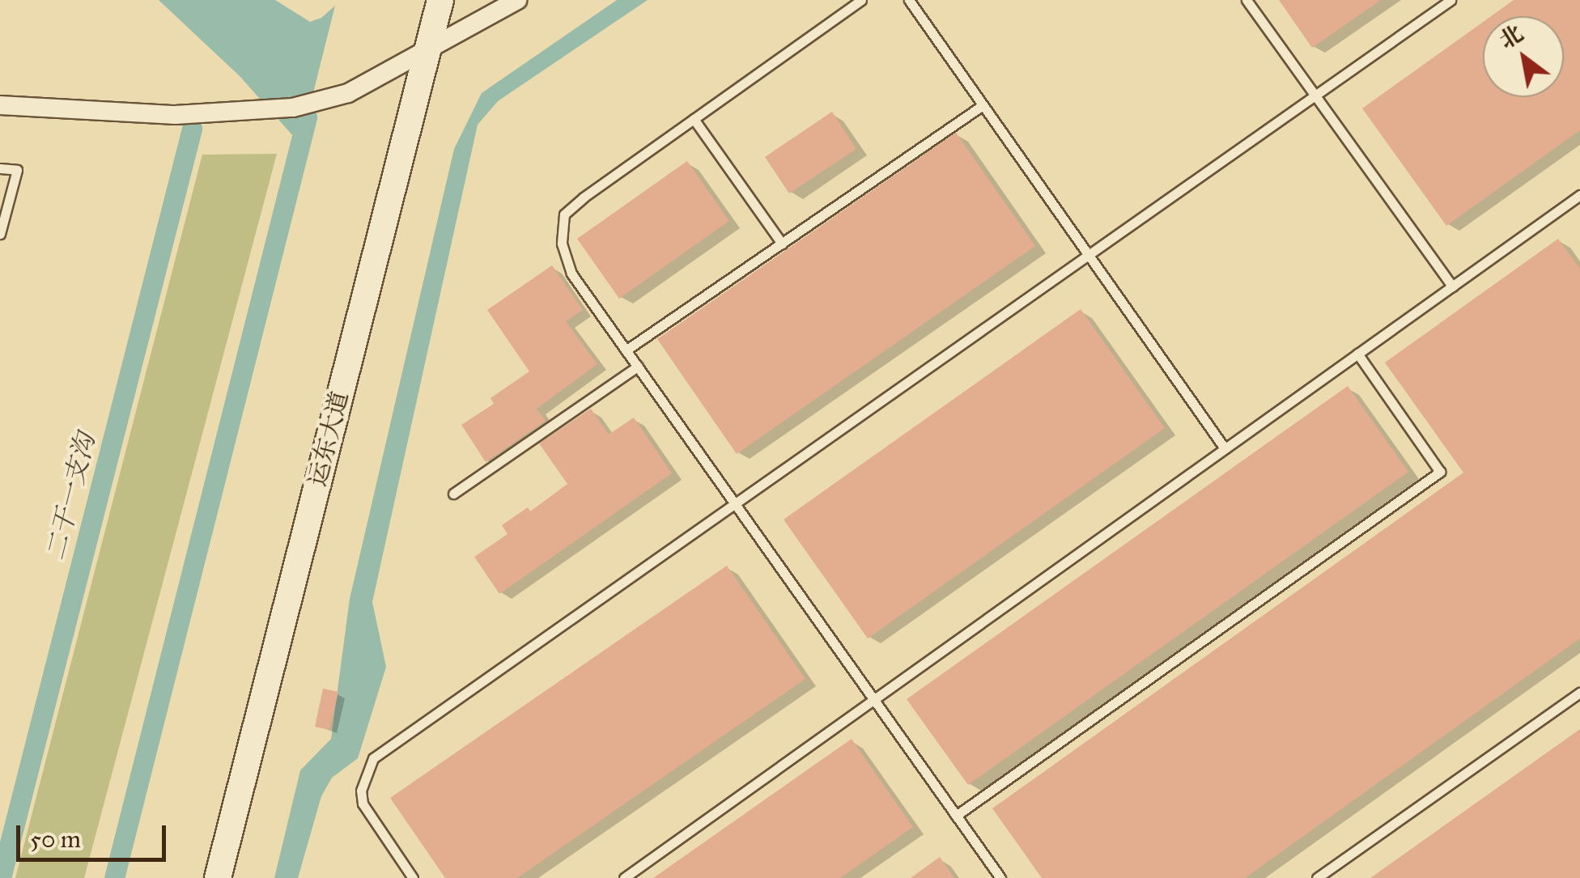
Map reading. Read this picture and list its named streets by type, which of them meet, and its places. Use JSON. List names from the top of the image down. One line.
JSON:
{"streets":{"street":["运东大道"]},"water":["二干一支沟"],"scale_bar":"50 m","north":"top left"}
